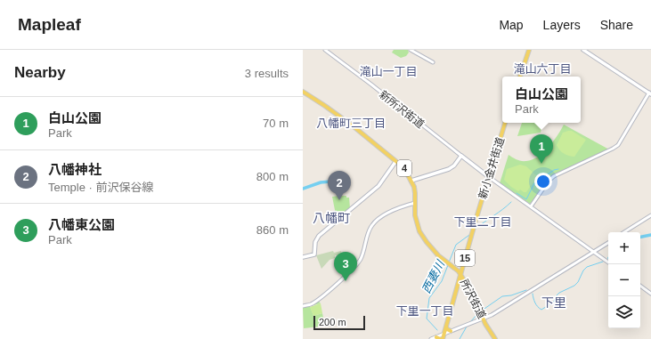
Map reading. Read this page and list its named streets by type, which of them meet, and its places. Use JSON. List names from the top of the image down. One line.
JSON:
{"streets":{"main road":["4","新小金井街道","15","所沢街道"],"street":["新所沢街道"]},"crossings":[["新小金井街道","所沢街道"]],"districts":["滝山六丁目","滝山一丁目","八幡町三丁目","八幡町","下里二丁目","下里","下里一丁目"],"water":["西妻川"],"scale_bar":"200 m","page":{"header":"Mapleaf","nav":["Map","Layers","Share"],"heading":["Nearby","3 results"],"popup":["白山公園","Park"],"list":[{"mark":"1","name":"白山公園","note":"Park","value":"70 m"},{"mark":"2","name":"八幡神社","note":"Temple · 前沢保谷線","value":"800 m"},{"mark":"3","name":"八幡東公園","note":"Park","value":"860 m"}],"pins":["1","2","3"],"map_buttons":["+","−"],"scale":"200 m"}}
